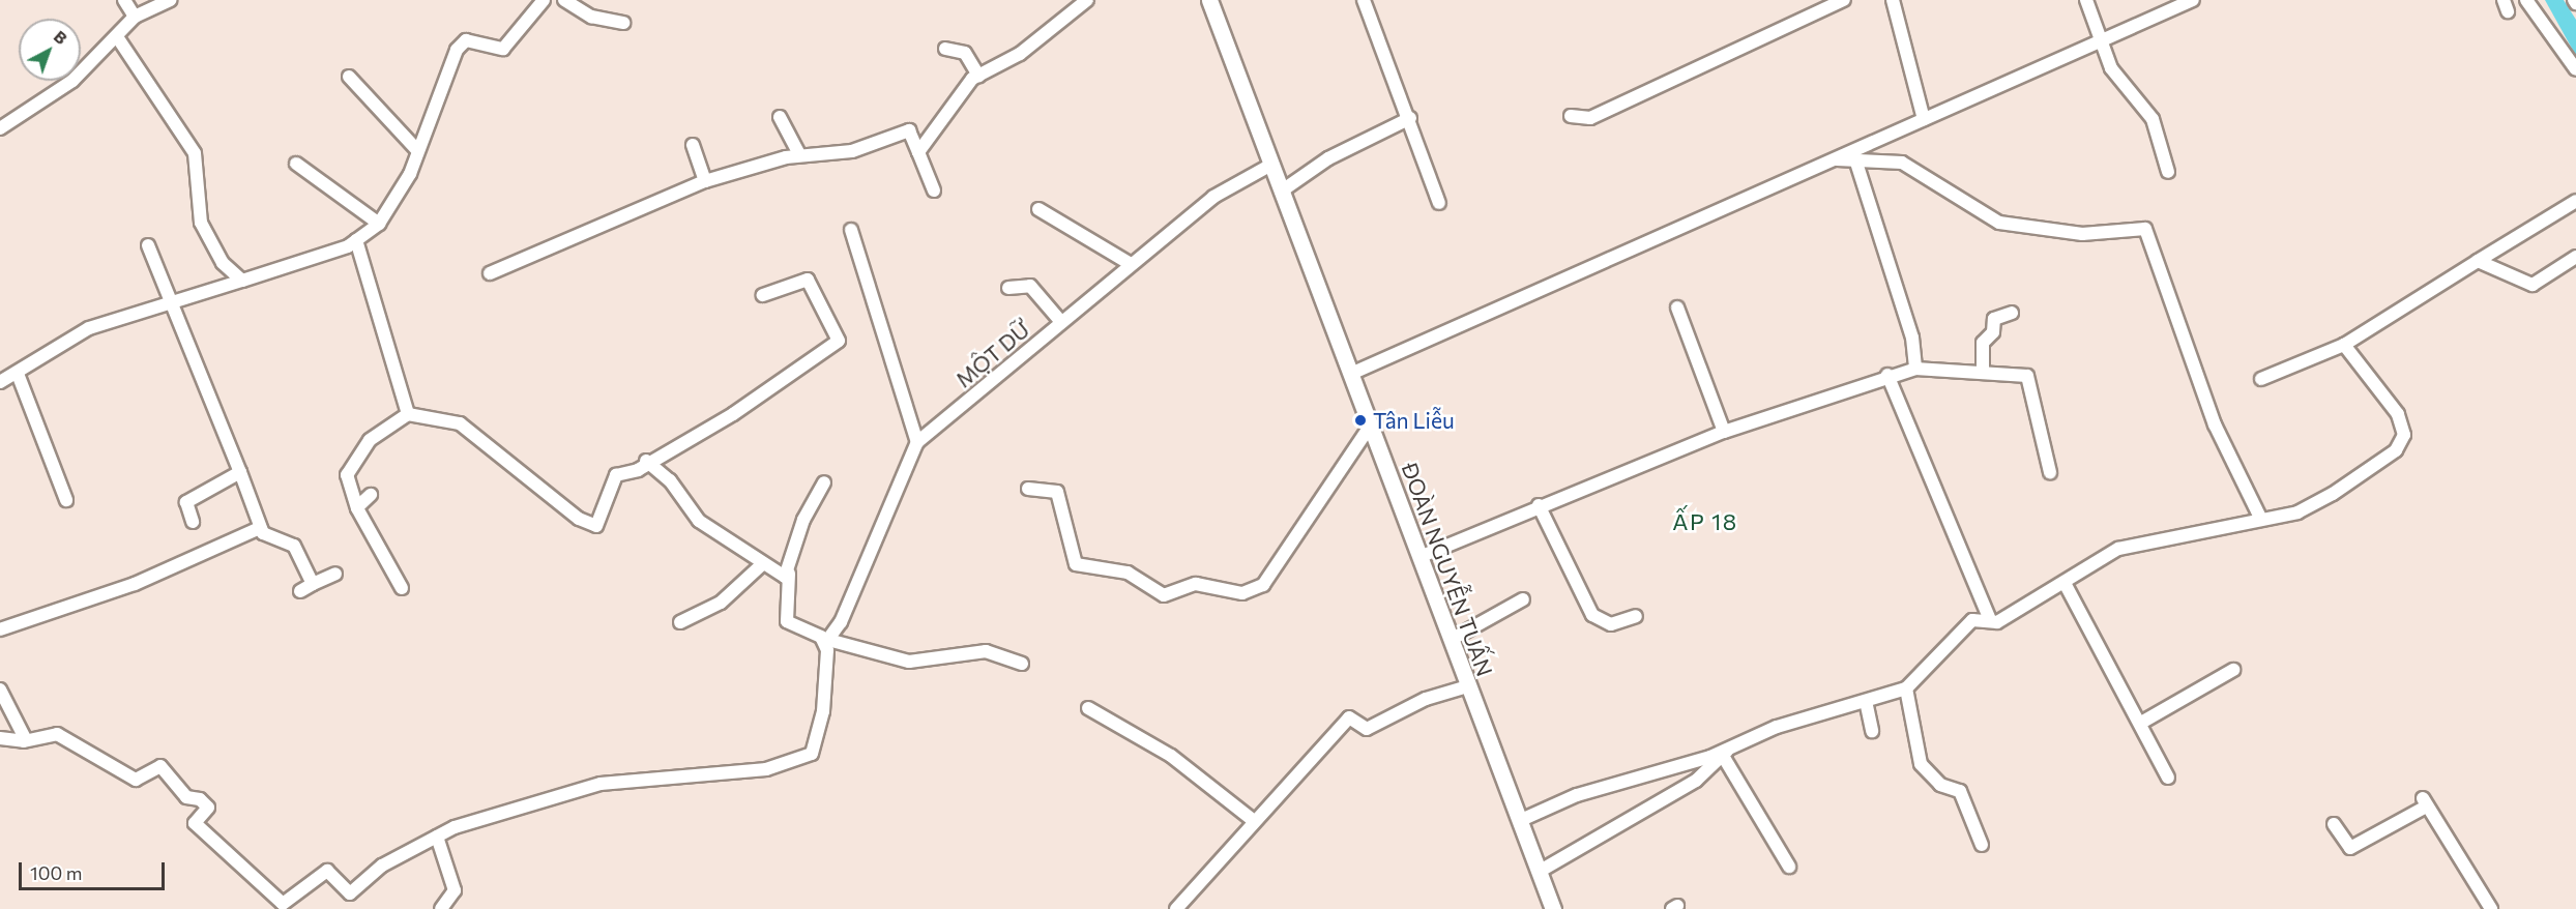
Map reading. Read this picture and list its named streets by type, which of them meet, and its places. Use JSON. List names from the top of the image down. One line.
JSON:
{"streets":{"main road":["ĐOÀN NGUYỄN TUẤN"],"street":["MỘT DỮ"]},"crossings":[["MỘT DỮ","ĐOÀN NGUYỄN TUẤN"]],"districts":["ẤP 18"],"places":["Tân Liễu"],"scale_bar":"100 m","north":"top right"}
